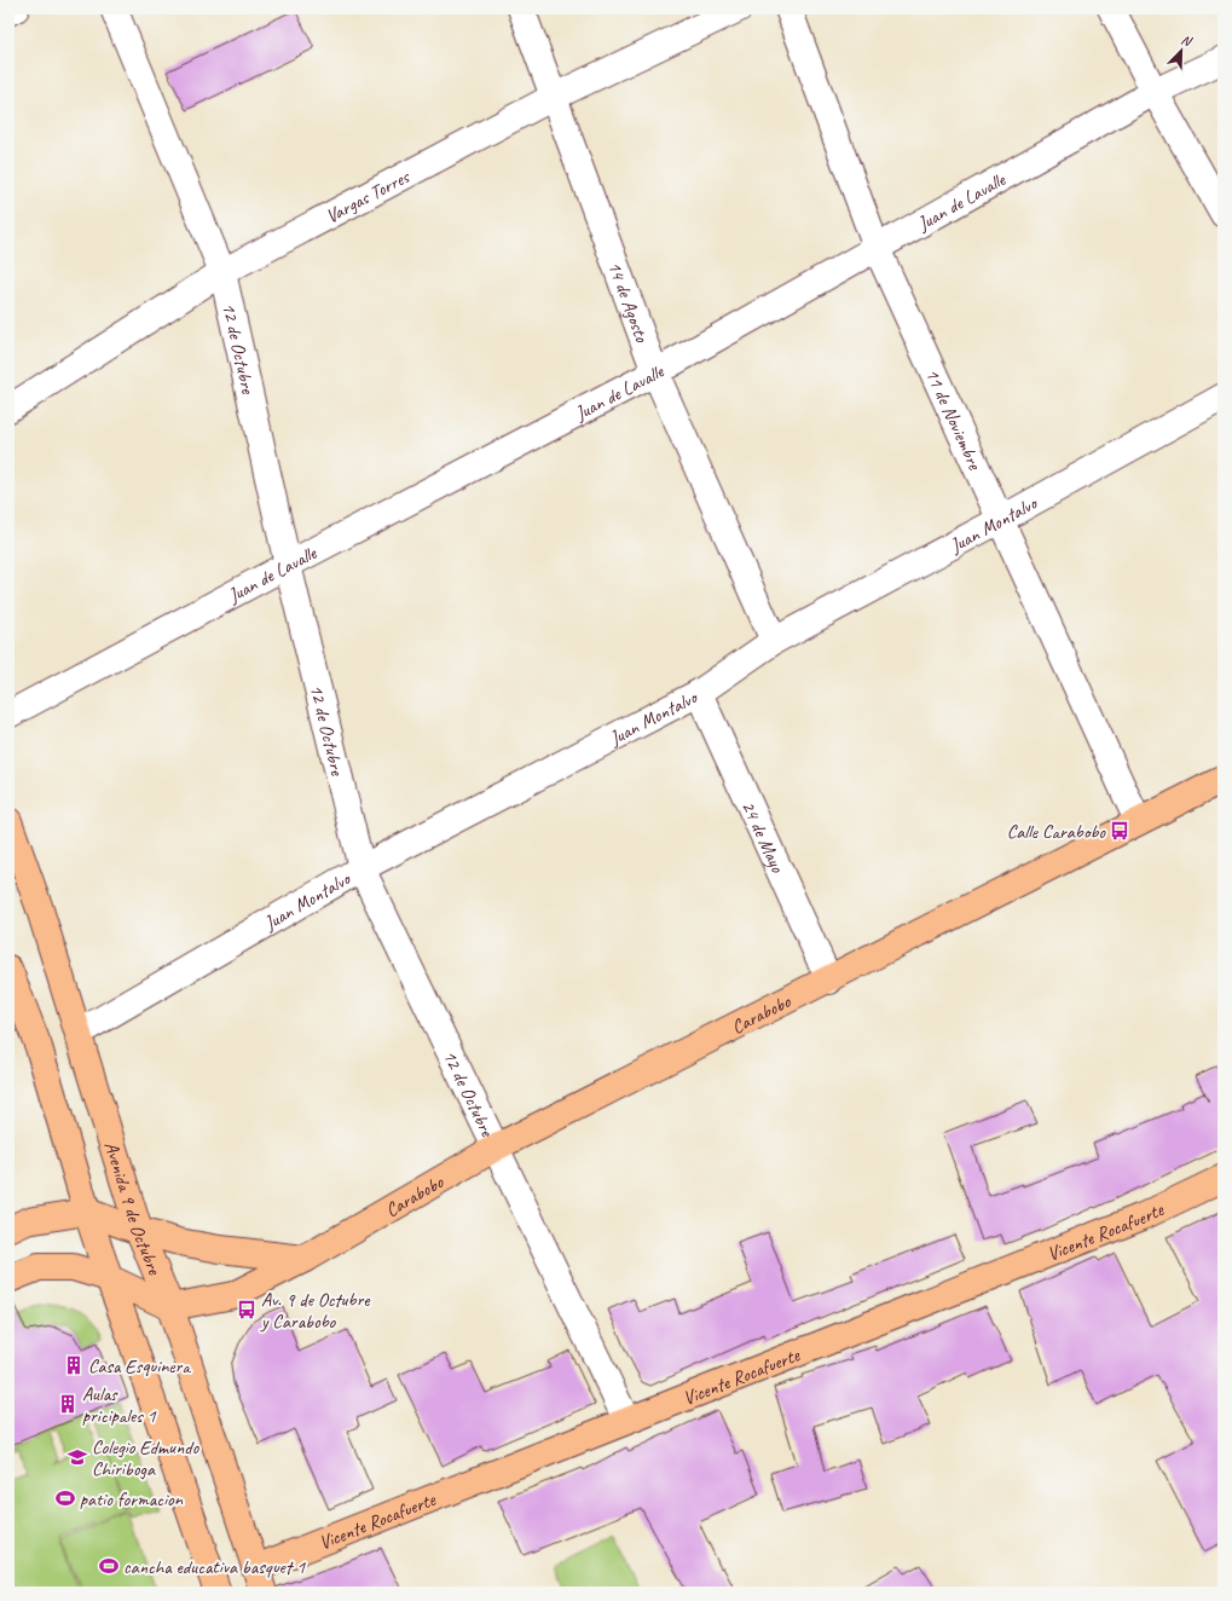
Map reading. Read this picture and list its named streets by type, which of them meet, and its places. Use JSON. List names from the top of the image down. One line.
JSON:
{"streets":{"main road":["Carabobo","Avenida 9 de Octubre","Vicente Rocafuerte"],"street":["Vargas Torres","Juan de Lavalle","14 de Agosto","12 de Octubre","11 de Noviembre","Juan Montalvo","24 de Mayo"]},"crossings":[["Vargas Torres","14 de Agosto"],["Vargas Torres","12 de Octubre"],["Juan de Lavalle","14 de Agosto"],["Juan de Lavalle","12 de Octubre"],["Juan de Lavalle","11 de Noviembre"],["14 de Agosto","Juan Montalvo"],["12 de Octubre","Juan Montalvo"],["12 de Octubre","Carabobo"],["12 de Octubre","Vicente Rocafuerte"],["11 de Noviembre","Juan Montalvo"],["11 de Noviembre","Carabobo"],["Juan Montalvo","24 de Mayo"],["Juan Montalvo","Avenida 9 de Octubre"],["24 de Mayo","Carabobo"],["Carabobo","Avenida 9 de Octubre"],["Avenida 9 de Octubre","Vicente Rocafuerte"]],"places":{"bus stop":["Calle Carabobo","Av. 9 de Octubre y Carabobo"],"building":["Casa Esquinera","Aulas pricipales 1"],"school or university":["Colegio Edmundo Chiriboga"],"sports":["patio formacion","cancha educativa basquet 1"]},"north":"top right"}
